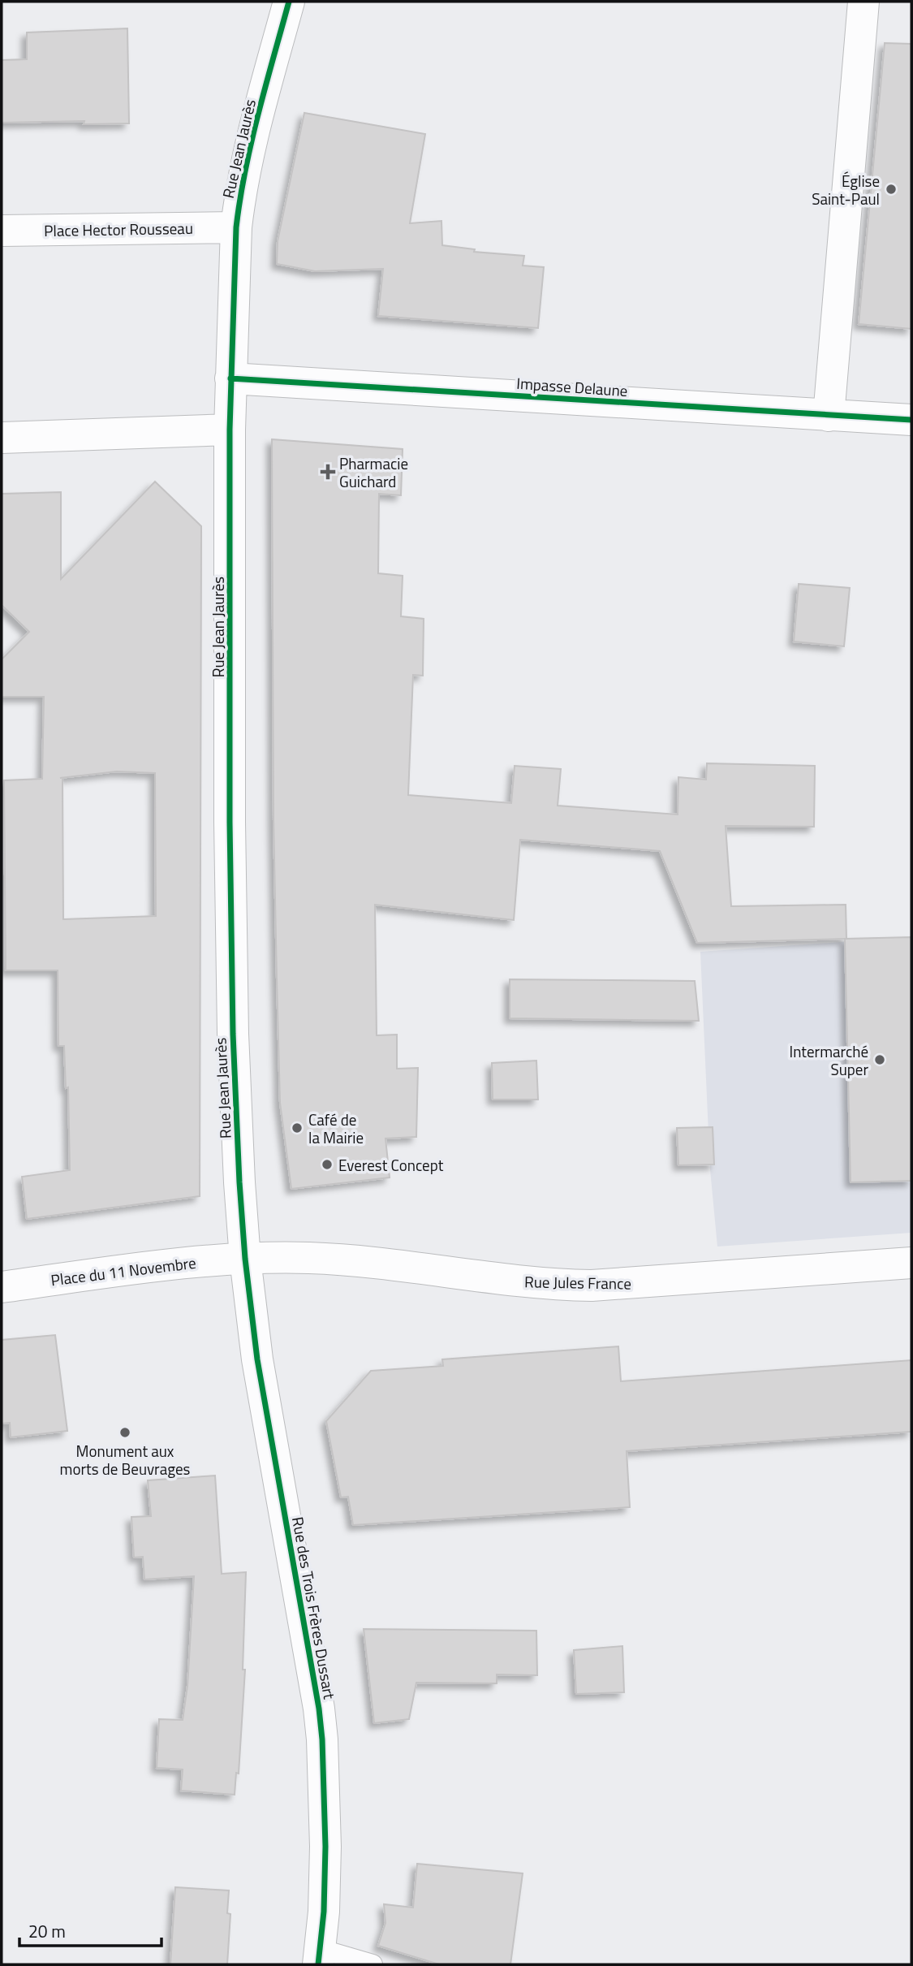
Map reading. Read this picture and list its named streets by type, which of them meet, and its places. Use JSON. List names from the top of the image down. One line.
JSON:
{"streets":{"street":["Rue Jean Jaurès","Place Hector Rousseau","Impasse Delaune","Place du 11 Novembre","Rue Jules France","Rue des Trois Frères Dussart"]},"crossings":[["Rue Jean Jaurès","Place Hector Rousseau"],["Rue Jean Jaurès","Impasse Delaune"],["Rue Jean Jaurès","Place du 11 Novembre"],["Rue Jean Jaurès","Rue Jules France"],["Rue Jean Jaurès","Rue des Trois Frères Dussart"],["Place du 11 Novembre","Rue Jules France"],["Place du 11 Novembre","Rue des Trois Frères Dussart"],["Rue Jules France","Rue des Trois Frères Dussart"]],"places":{"other":["Église Saint-Paul","Intermarché Super","Café de la Mairie","Everest Concept","Monument aux morts de Beuvrages"],"health":["Pharmacie Guichard"]},"scale_bar":"20 m"}
